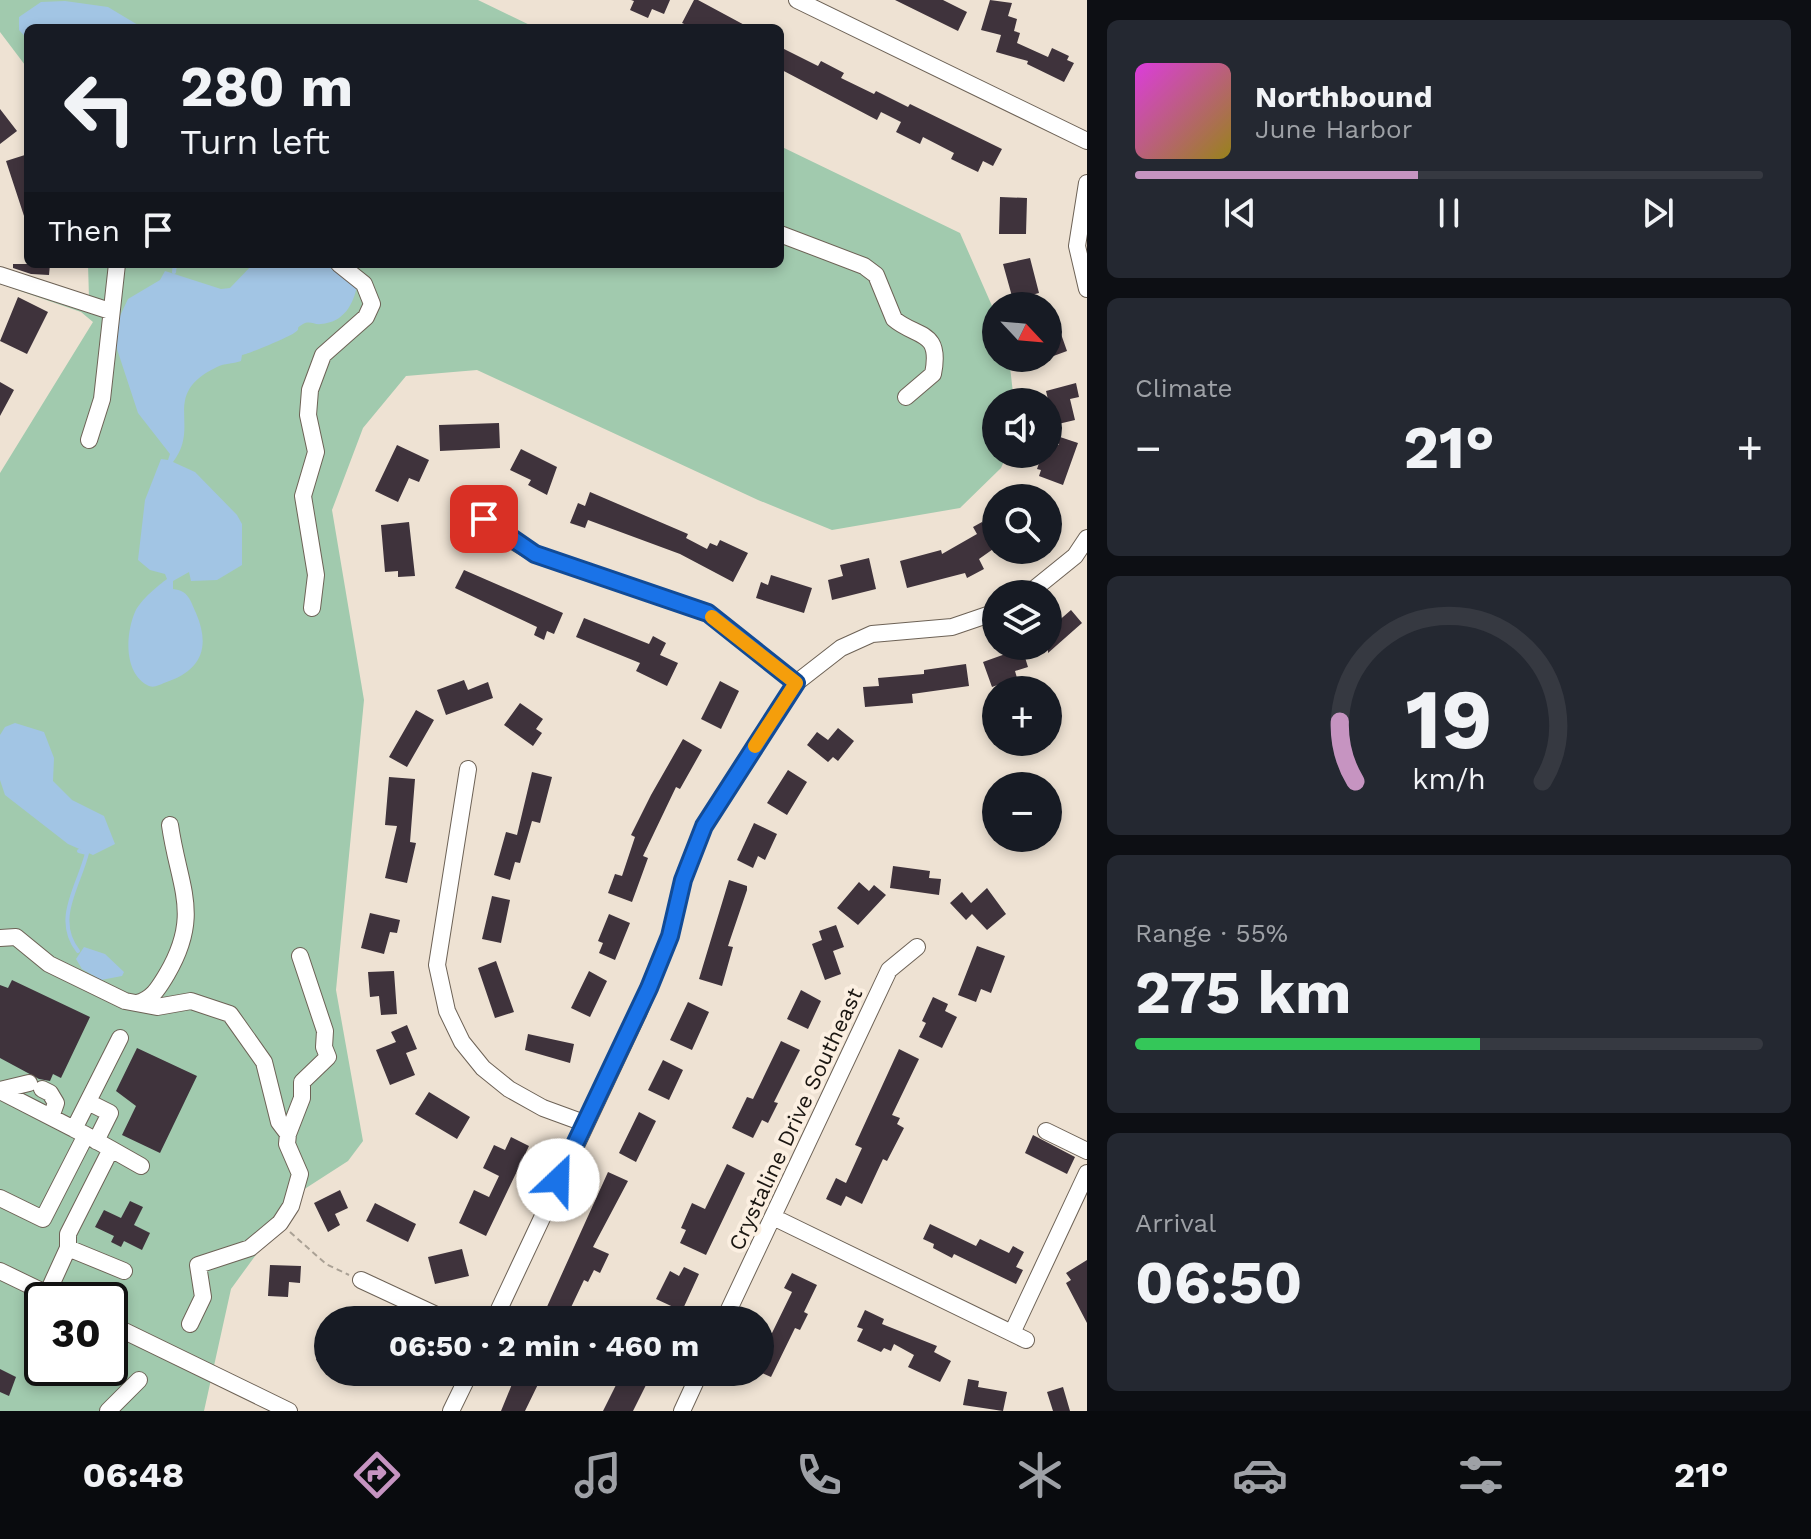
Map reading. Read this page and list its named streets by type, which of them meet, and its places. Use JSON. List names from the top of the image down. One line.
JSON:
{"streets":{"street":["Crystaline Drive Southeast"]},"north":"bottom right","page":{"turn":["280 m","Turn left"],"song":["Northbound","June Harbor"],"then":"Then","map_buttons":["+","−"],"tile":["Climate",["Range · 55%","275 km"],["Arrival","06:50"]],"heat":["−","21°","+"],"limit":"30","trip":"06:50 · 2 min · 460 m","tabs":["06:48","21°"],"gauge":["19","km/h"]}}
